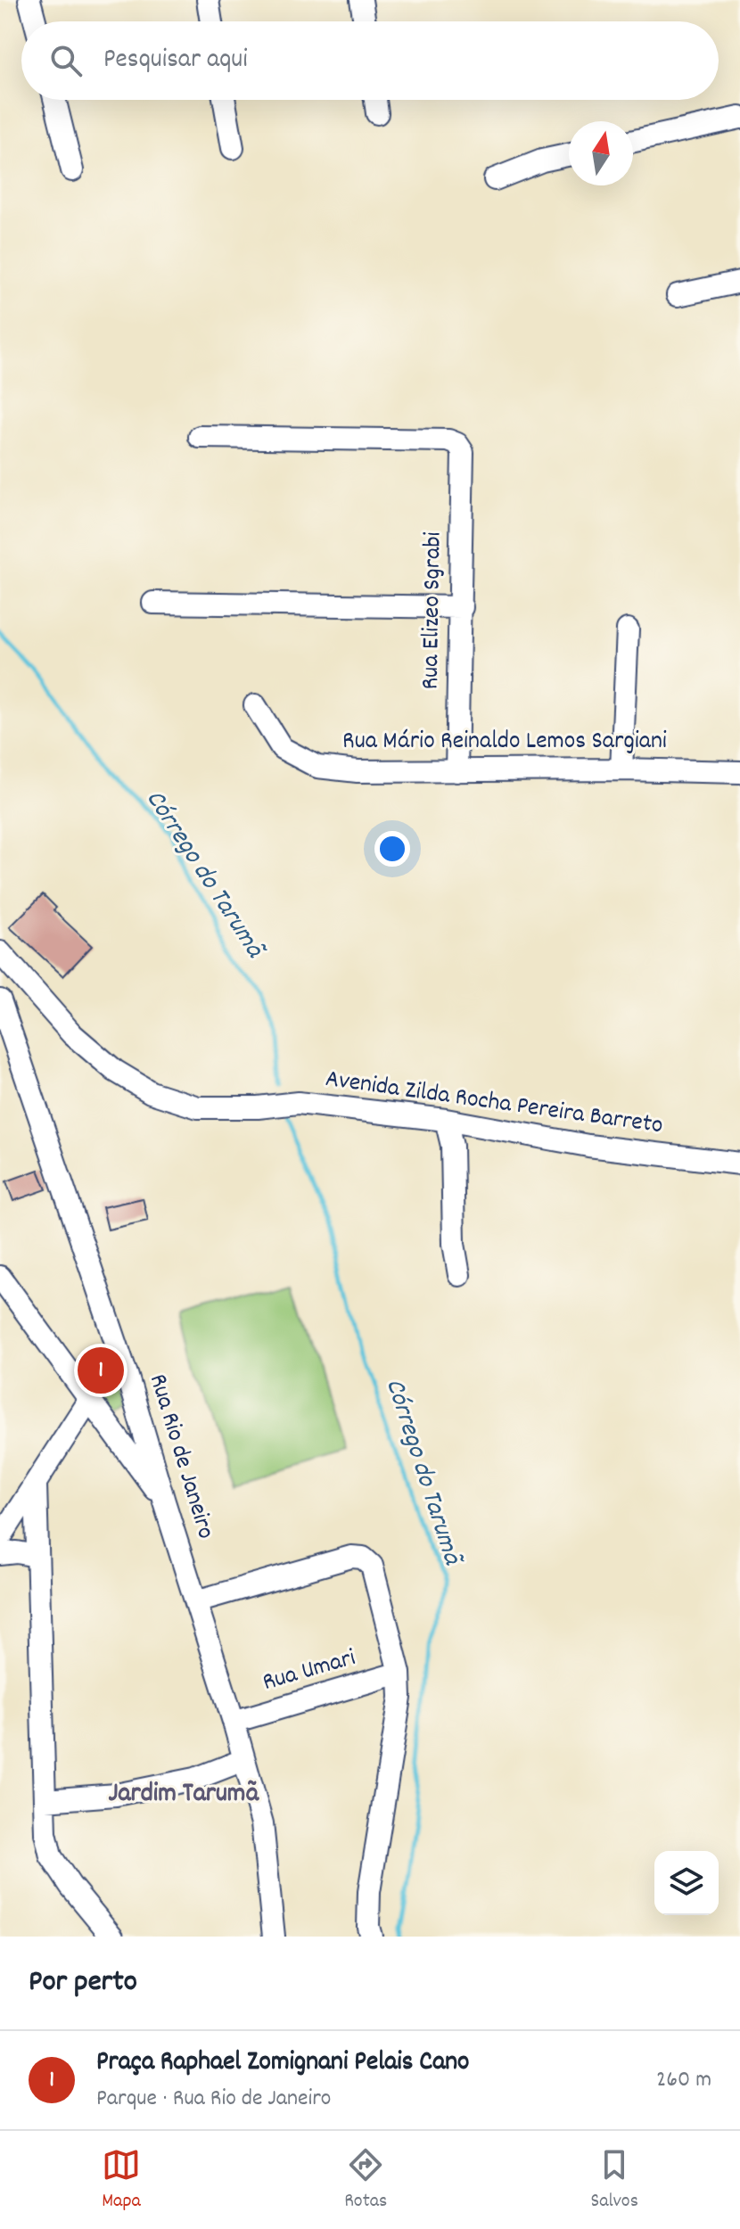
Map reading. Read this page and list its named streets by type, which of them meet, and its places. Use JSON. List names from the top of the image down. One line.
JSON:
{"streets":{"street":["Rua Elizeo Sgrabi","Rua Mário Reinaldo Lemos Sargiani","Avenida Zilda Rocha Pereira Barreto","Rua Rio de Janeiro","Rua Umari"]},"crossings":[["Rua Elizeo Sgrabi","Rua Mário Reinaldo Lemos Sargiani"],["Rua Rio de Janeiro","Rua Umari"]],"districts":["Jardim Tarumã"],"water":["Córrego do Tarumã"],"north":"top","page":{"search":"Pesquisar aqui","pins":"1","heading":"Por perto","list":[{"mark":"1","name":"Praça Raphael Zomignani Pelais Cano","note":"Parque · Rua Rio de Janeiro","value":"260 m"}],"nav":["Mapa","Rotas","Salvos"]}}
